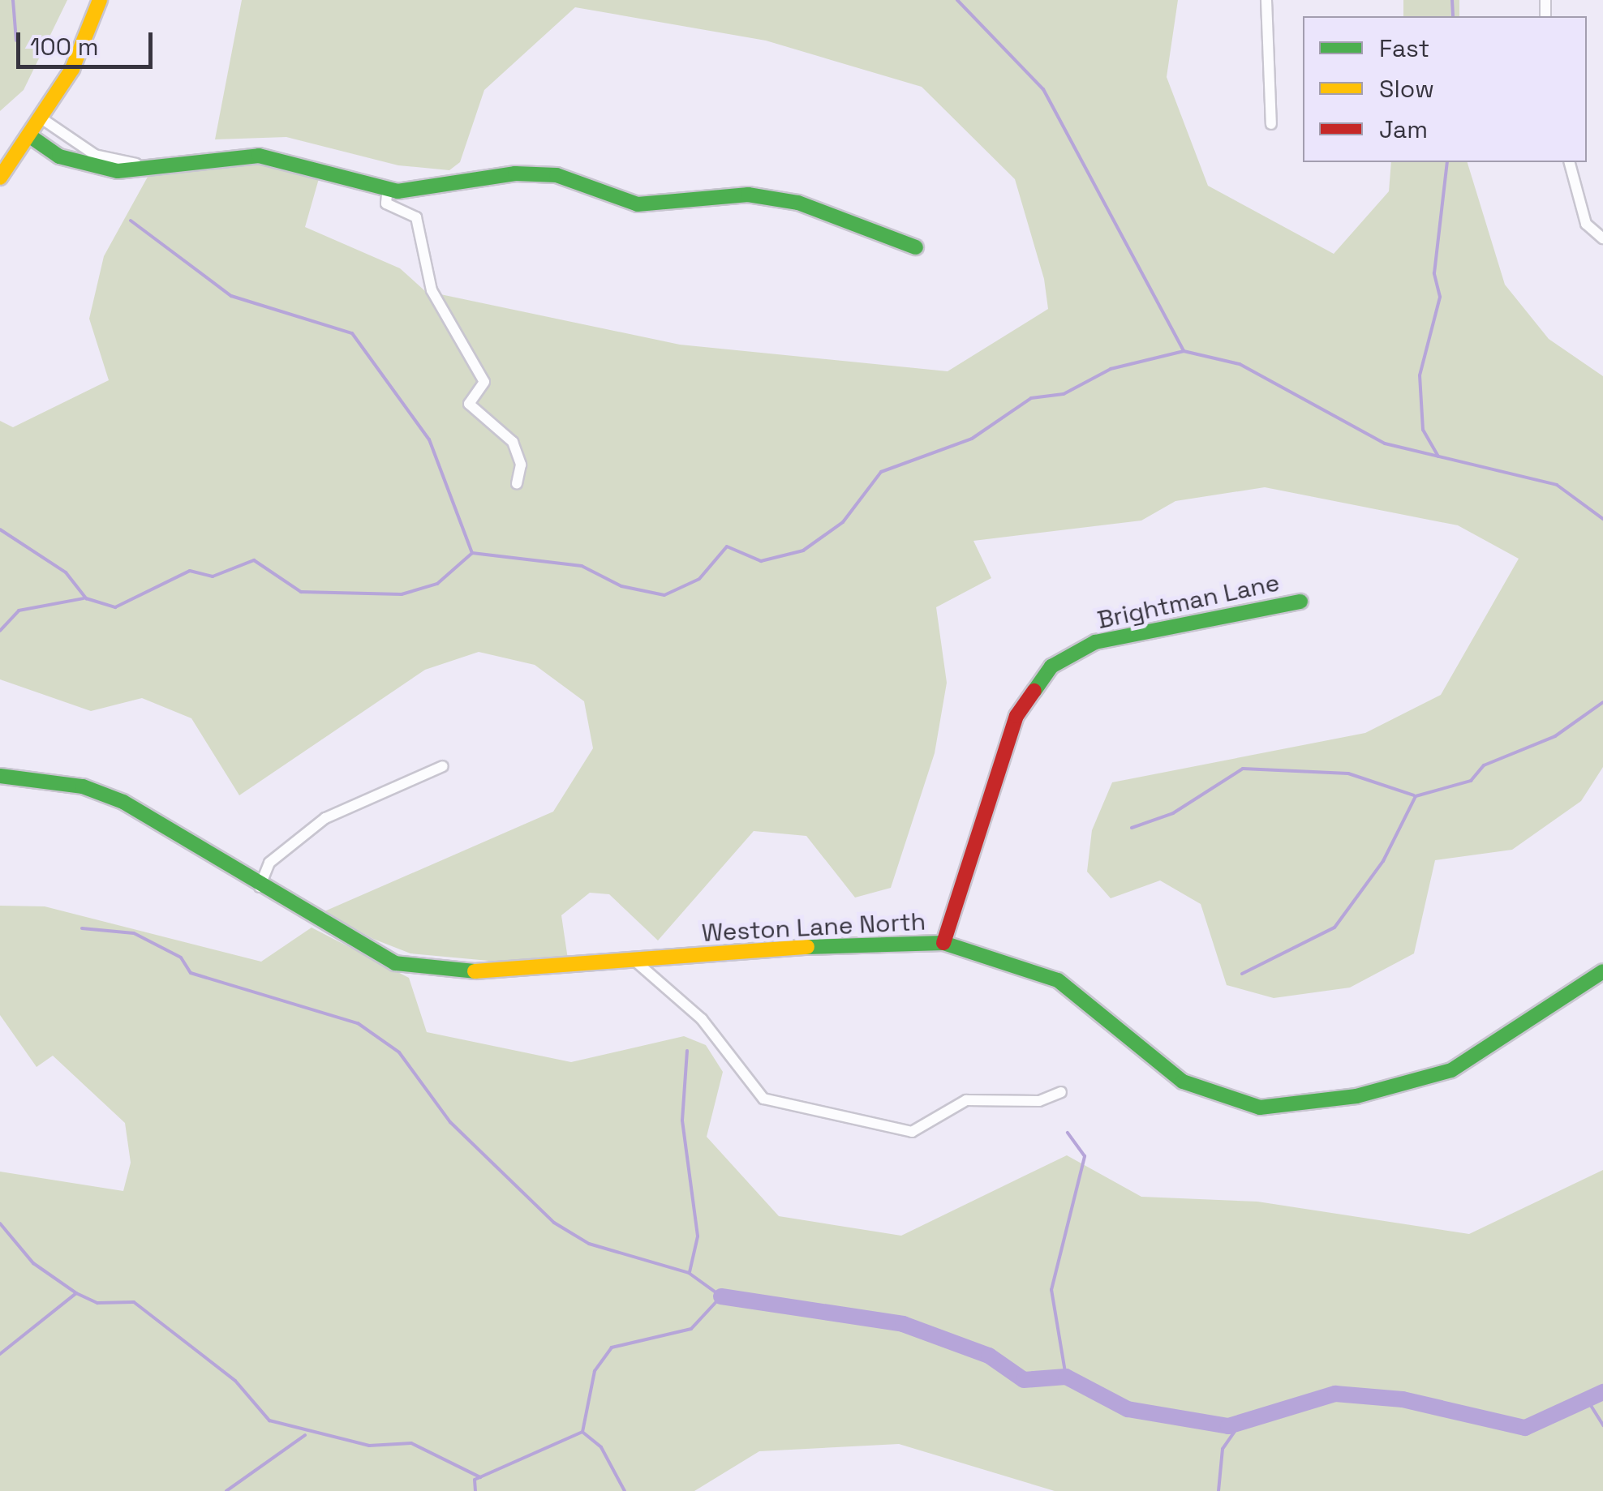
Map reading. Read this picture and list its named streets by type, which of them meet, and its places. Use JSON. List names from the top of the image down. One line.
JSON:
{"streets":{"street":["Brightman Lane","Weston Lane North"]},"crossings":[["Brightman Lane","Weston Lane North"]],"legend":["Fast","Slow","Jam"],"scale_bar":"100 m"}
